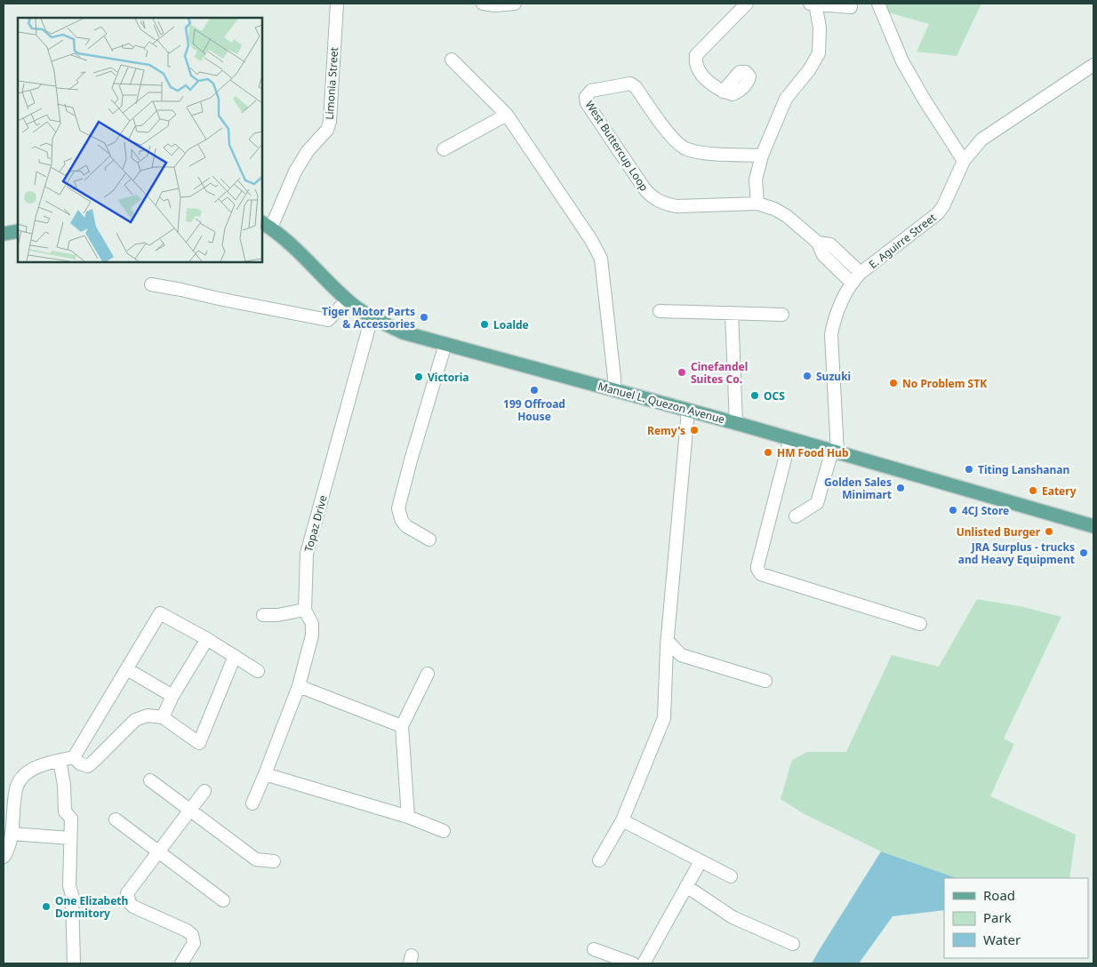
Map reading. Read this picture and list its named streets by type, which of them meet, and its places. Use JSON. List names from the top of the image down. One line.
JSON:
{"streets":{"main road":["Manuel L. Quezon Avenue"],"street":["Limonia Street","West Buttercup Loop","E. Aguirre Street","Topaz Drive"]},"crossings":[["Limonia Street","Manuel L. Quezon Avenue"],["E. Aguirre Street","Manuel L. Quezon Avenue"],["Manuel L. Quezon Avenue","Topaz Drive"]],"places":["Tiger Motor Parts & Accessories","Loalde","Cinefandel Suites Co.","Suzuki","Victoria","No Problem STK","199 Offroad House","OCS","Remy's","HM Food Hub","Titing Lanshanan","Golden Sales Minimart","Eatery","4CJ Store","Unlisted Burger","JRA Surplus - trucks and Heavy Equipment","One Elizabeth Dormitory"],"legend":["Road","Park","Water"]}
